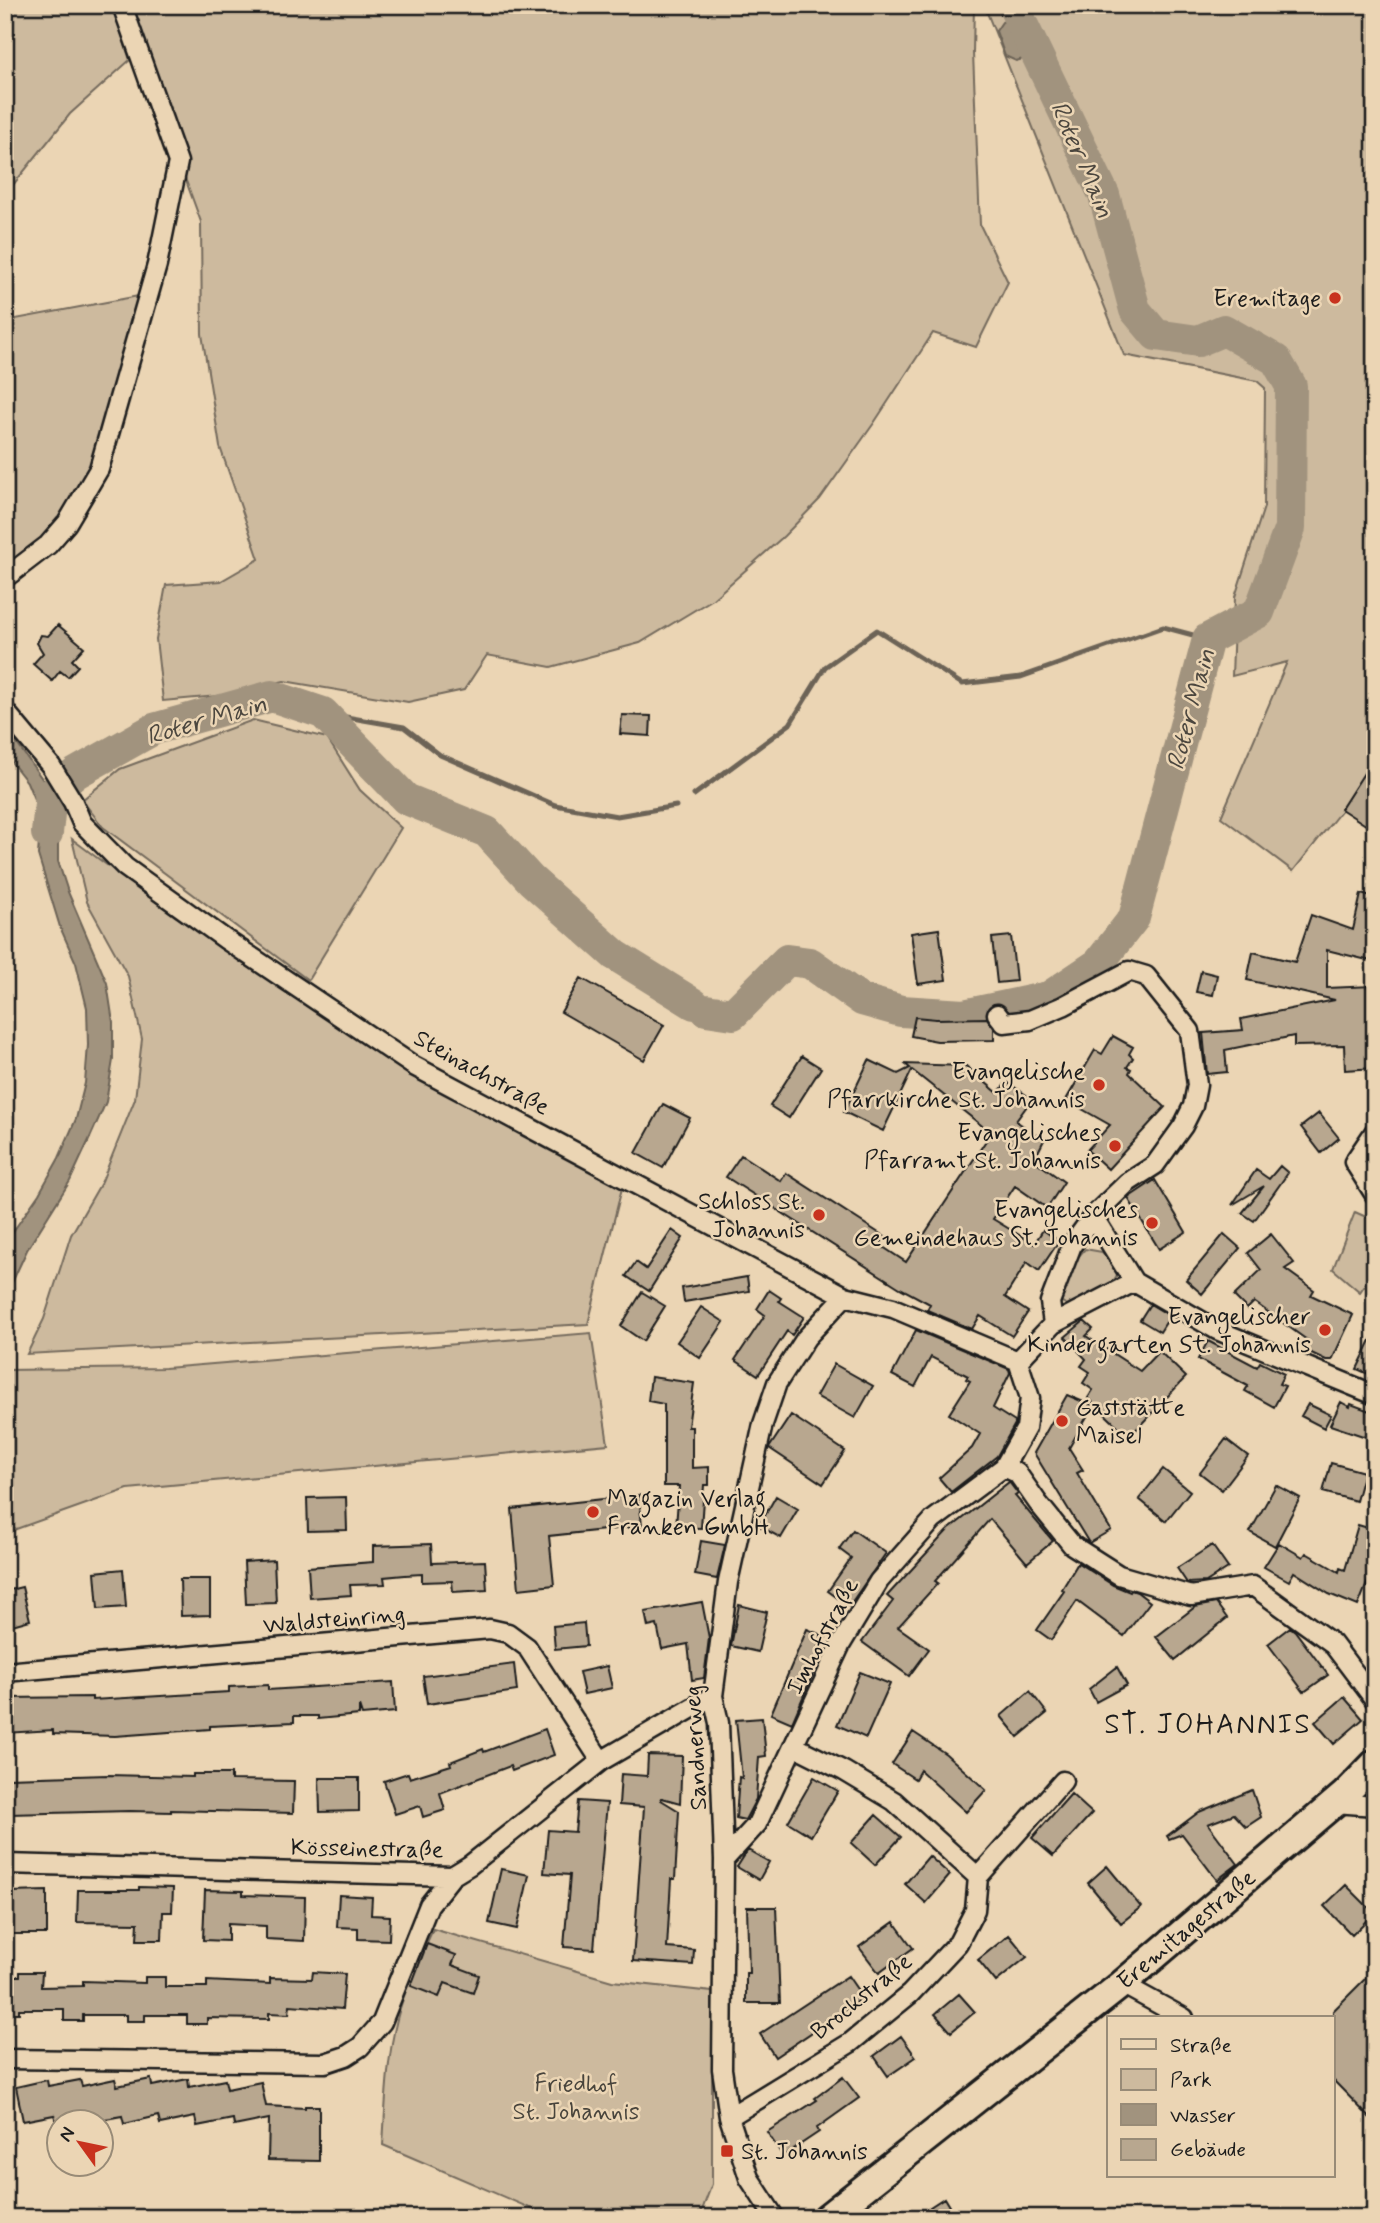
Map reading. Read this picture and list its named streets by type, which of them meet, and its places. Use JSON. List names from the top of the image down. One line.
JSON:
{"streets":{"street":["Steinachstraße","Waldsteinring","Imhofstraße","Sandnerweg","Kösseinestraße","Eremitagestraße","Brockstraße"]},"crossings":[["Steinachstraße","Sandnerweg"],["Waldsteinring","Kösseinestraße"],["Imhofstraße","Sandnerweg"],["Sandnerweg","Kösseinestraße"],["Sandnerweg","Brockstraße"]],"districts":["ST. JOHANNIS"],"water":["Roter Main"],"parks":["Friedhof St. Johannis"],"places":{"other":["Eremitage","Evangelische Pfarrkirche St. Johannis","Evangelisches Pfarramt St. Johannis","Schloss St. Johannis","Evangelisches Gemeindehaus St. Johannis","Evangelischer Kindergarten St. Johannis","Gaststätte Maisel","Magazin Verlag Franken GmbH"],"transit":["St. Johannis"]},"legend":["Straße","Park","Wasser","Gebäude"],"north":"top left"}
